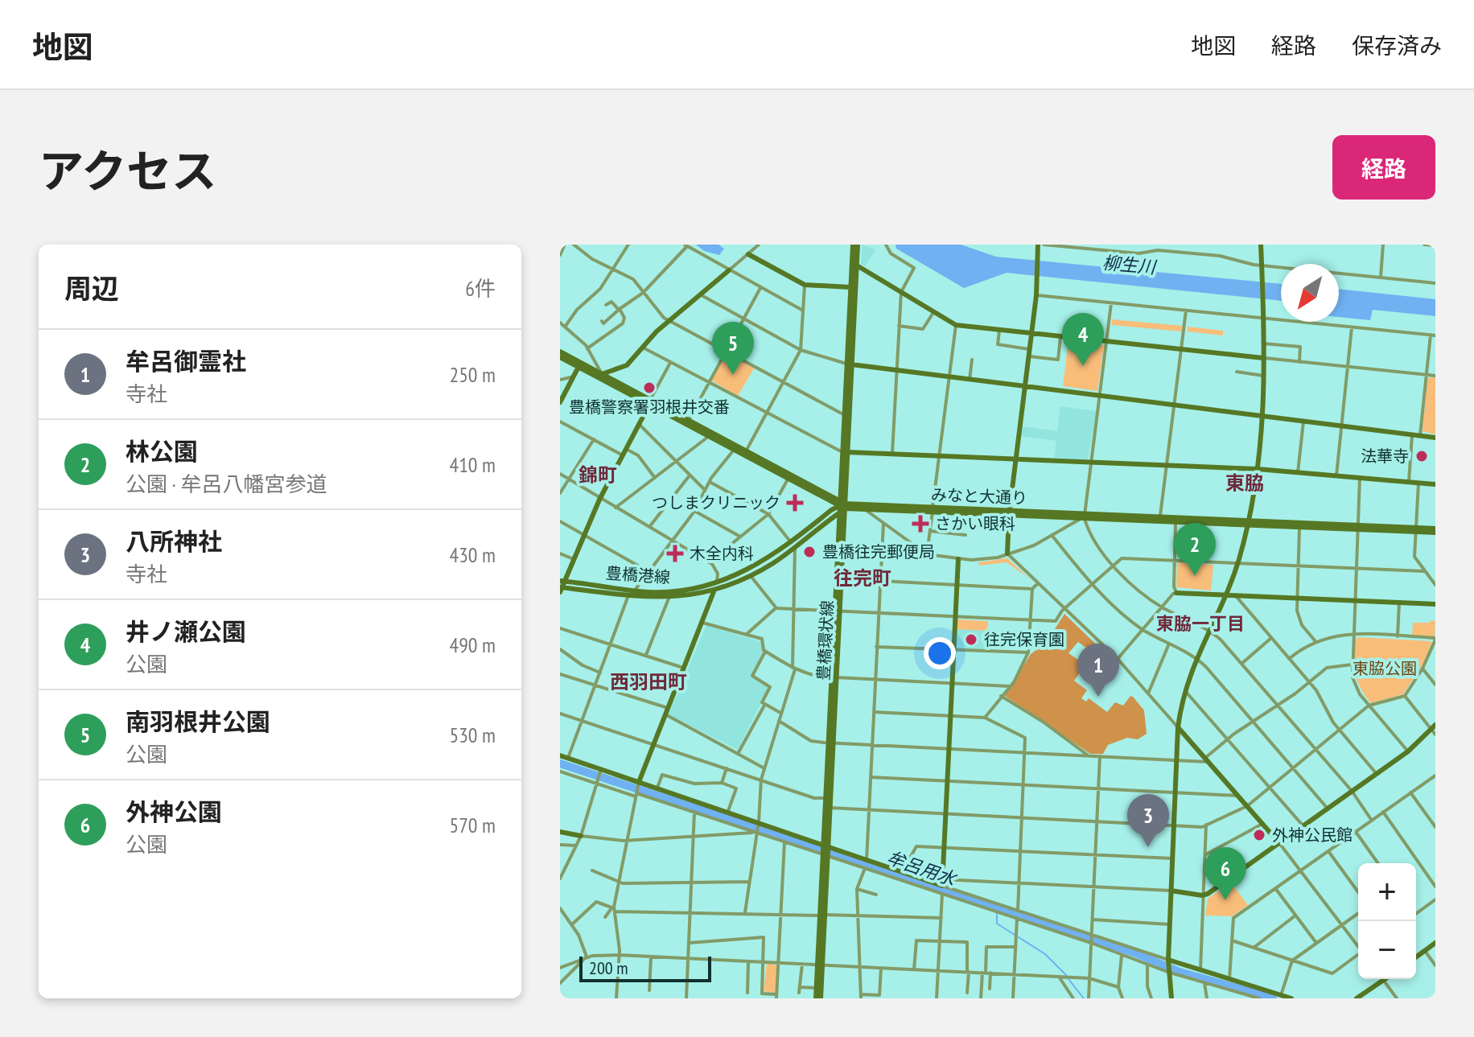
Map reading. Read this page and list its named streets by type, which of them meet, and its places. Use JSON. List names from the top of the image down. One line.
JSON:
{"streets":{"street":["みなと大通り","豊橋港線","豊橋環状線"]},"crossings":[["みなと大通り","豊橋港線"],["みなと大通り","豊橋環状線"],["豊橋港線","豊橋環状線"]],"districts":["錦町","東脇","往完町","東脇一丁目","西羽田町"],"water":["柳生川","牟呂用水"],"parks":["東脇公園"],"places":{"other":["豊橋警察署羽根井交番","法華寺","豊橋往完郵便局","往完保育園","外神公民館"],"health":["つしまクリニック","さかい眼科","木全内科"]},"scale_bar":"200 m","north":"bottom left","page":{"header":"地図","nav":["地図","経路","保存済み"],"title":"アクセス","buttons":"経路","heading":["周辺","6件"],"pins":["4","5","2","1","3","6"],"list":[{"mark":"1","name":"牟呂御霊社","note":"寺社","value":"250 m"},{"mark":"2","name":"林公園","note":"公園 · 牟呂八幡宮参道","value":"410 m"},{"mark":"3","name":"八所神社","note":"寺社","value":"430 m"},{"mark":"4","name":"井ノ瀬公園","note":"公園","value":"490 m"},{"mark":"5","name":"南羽根井公園","note":"公園","value":"530 m"},{"mark":"6","name":"外神公園","note":"公園","value":"570 m"}],"map_buttons":["+","−"],"scale":"200 m"}}
